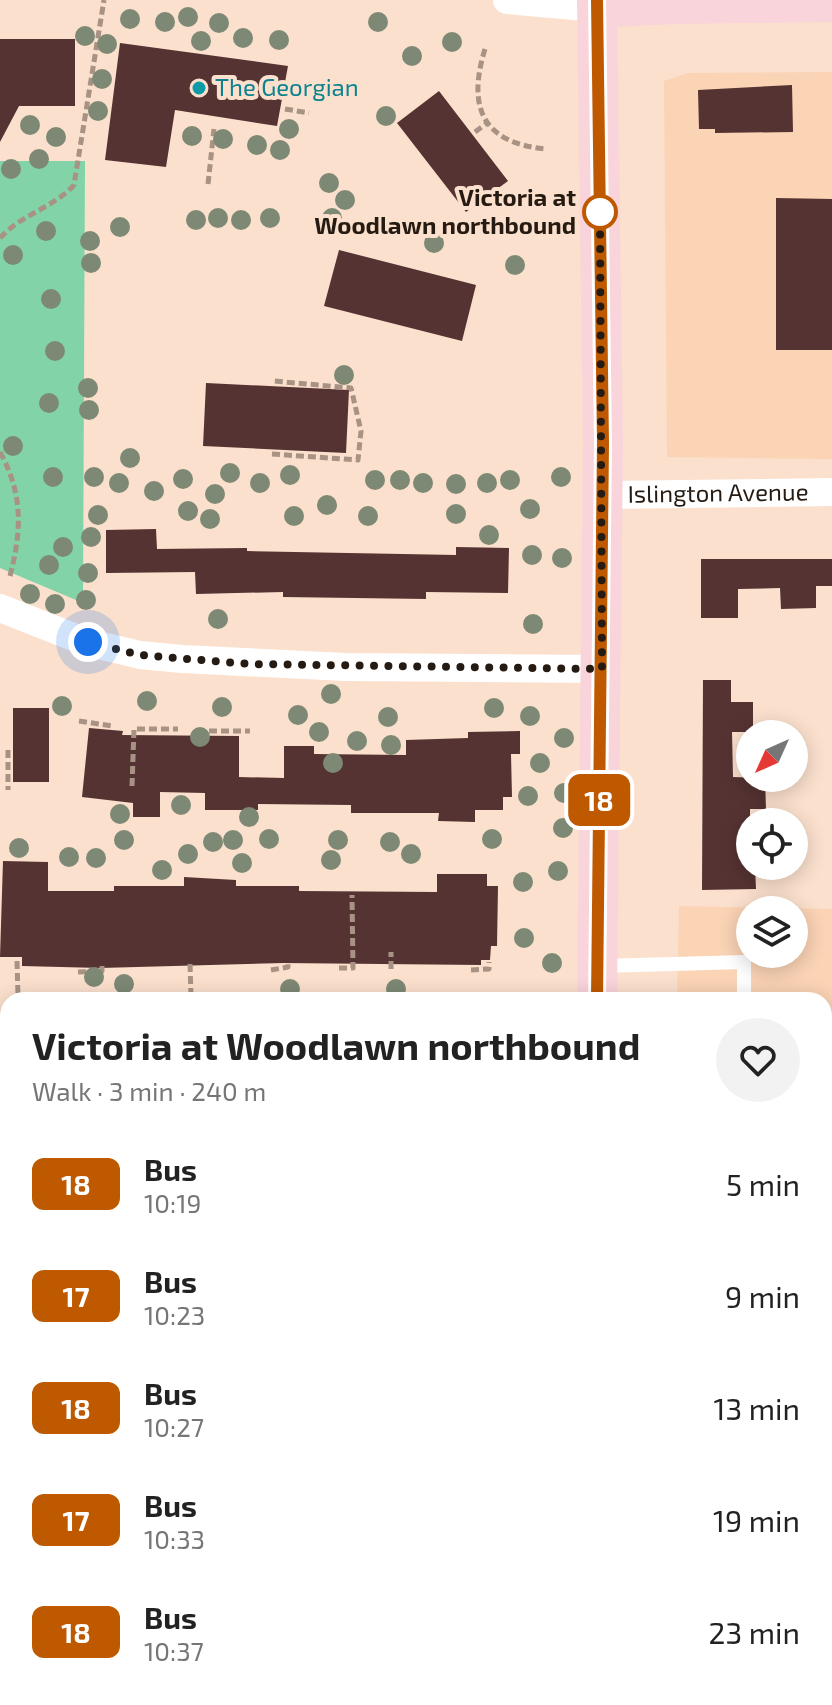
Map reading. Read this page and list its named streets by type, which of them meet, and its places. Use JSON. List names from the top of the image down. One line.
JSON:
{"streets":{"street":["Islington Avenue"]},"places":["The Georgian","Victoria at Woodlawn northbound"],"lines":["bus line 18"],"north":"bottom left","page":{"on_map":"18","heading":["Victoria at Woodlawn northbound","Walk · 3 min · 240 m"],"list":[{"mark":"18","name":"Bus","note":"10:19","value":"5 min"},{"mark":"17","name":"Bus","note":"10:23","value":"9 min"},{"mark":"18","name":"Bus","note":"10:27","value":"13 min"},{"mark":"17","name":"Bus","note":"10:33","value":"19 min"},{"mark":"18","name":"Bus","note":"10:37","value":"23 min"}]}}
